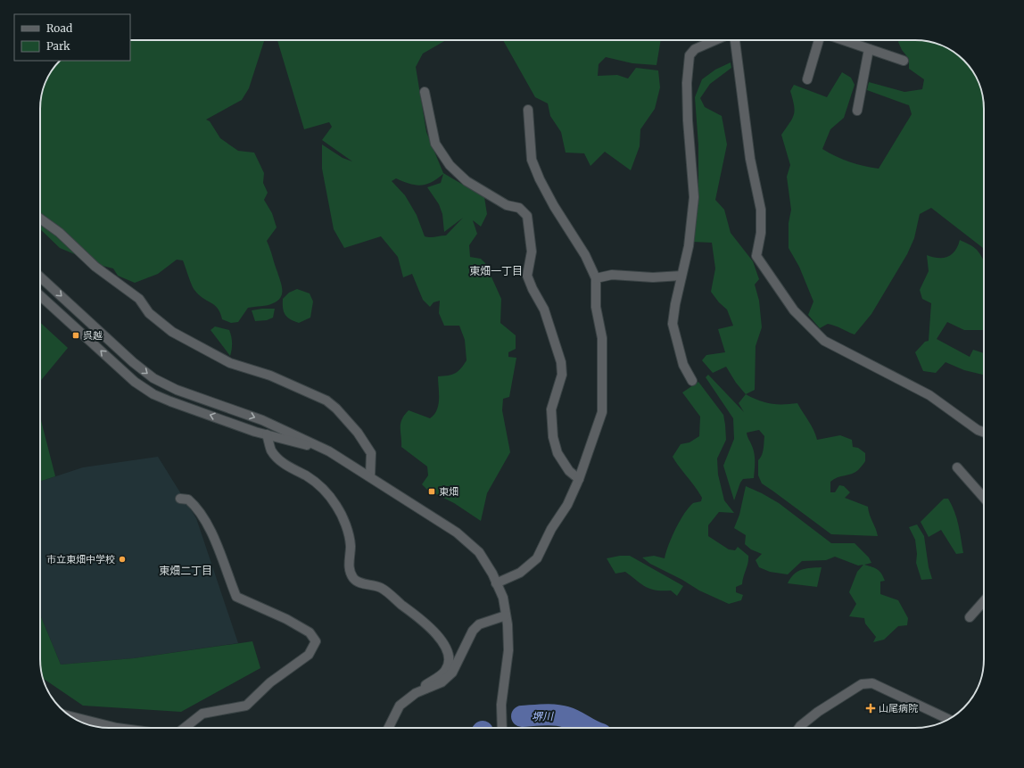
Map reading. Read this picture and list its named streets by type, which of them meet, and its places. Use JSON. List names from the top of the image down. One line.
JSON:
{"districts":["東畑一丁目","東畑二丁目"],"water":["堺川"],"places":{"transit":["呉越","東畑"],"other":["市立東畑中学校"],"health":["山尾病院"]},"legend":["Road","Park"]}
